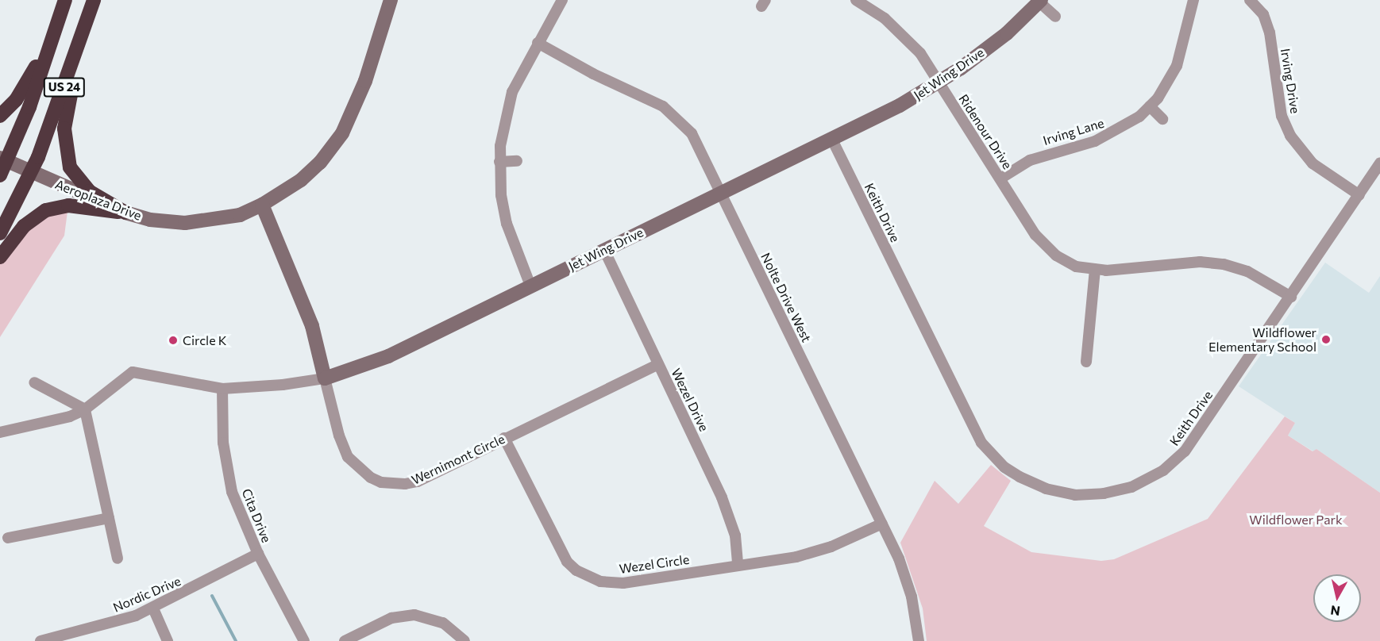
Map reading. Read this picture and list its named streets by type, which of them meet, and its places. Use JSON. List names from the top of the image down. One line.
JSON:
{"streets":{"highway":["US 24"],"main road":["Jet Wing Drive","Aeroplaza Drive","Wernimont Circle"],"street":["Irving Drive","Ridenour Drive","Irving Lane","Keith Drive","Nolte Drive West","Wezel Drive","Cita Drive","Wezel Circle","Nordic Drive"]},"crossings":[["Jet Wing Drive","Ridenour Drive"],["Jet Wing Drive","Keith Drive"],["Jet Wing Drive","Nolte Drive West"],["Jet Wing Drive","Wezel Drive"],["Jet Wing Drive","Wernimont Circle"],["Jet Wing Drive","Cita Drive"],["Irving Drive","Keith Drive"],["US 24","Aeroplaza Drive"],["Ridenour Drive","Irving Lane"],["Ridenour Drive","Keith Drive"],["Aeroplaza Drive","Wernimont Circle"],["Nolte Drive West","Wezel Circle"],["Wezel Drive","Wernimont Circle"],["Wezel Drive","Wezel Circle"],["Wernimont Circle","Wezel Circle"],["Cita Drive","Nordic Drive"]],"parks":["Wildflower Park"],"places":["Wildflower Elementary School","Circle K"],"north":"bottom"}
